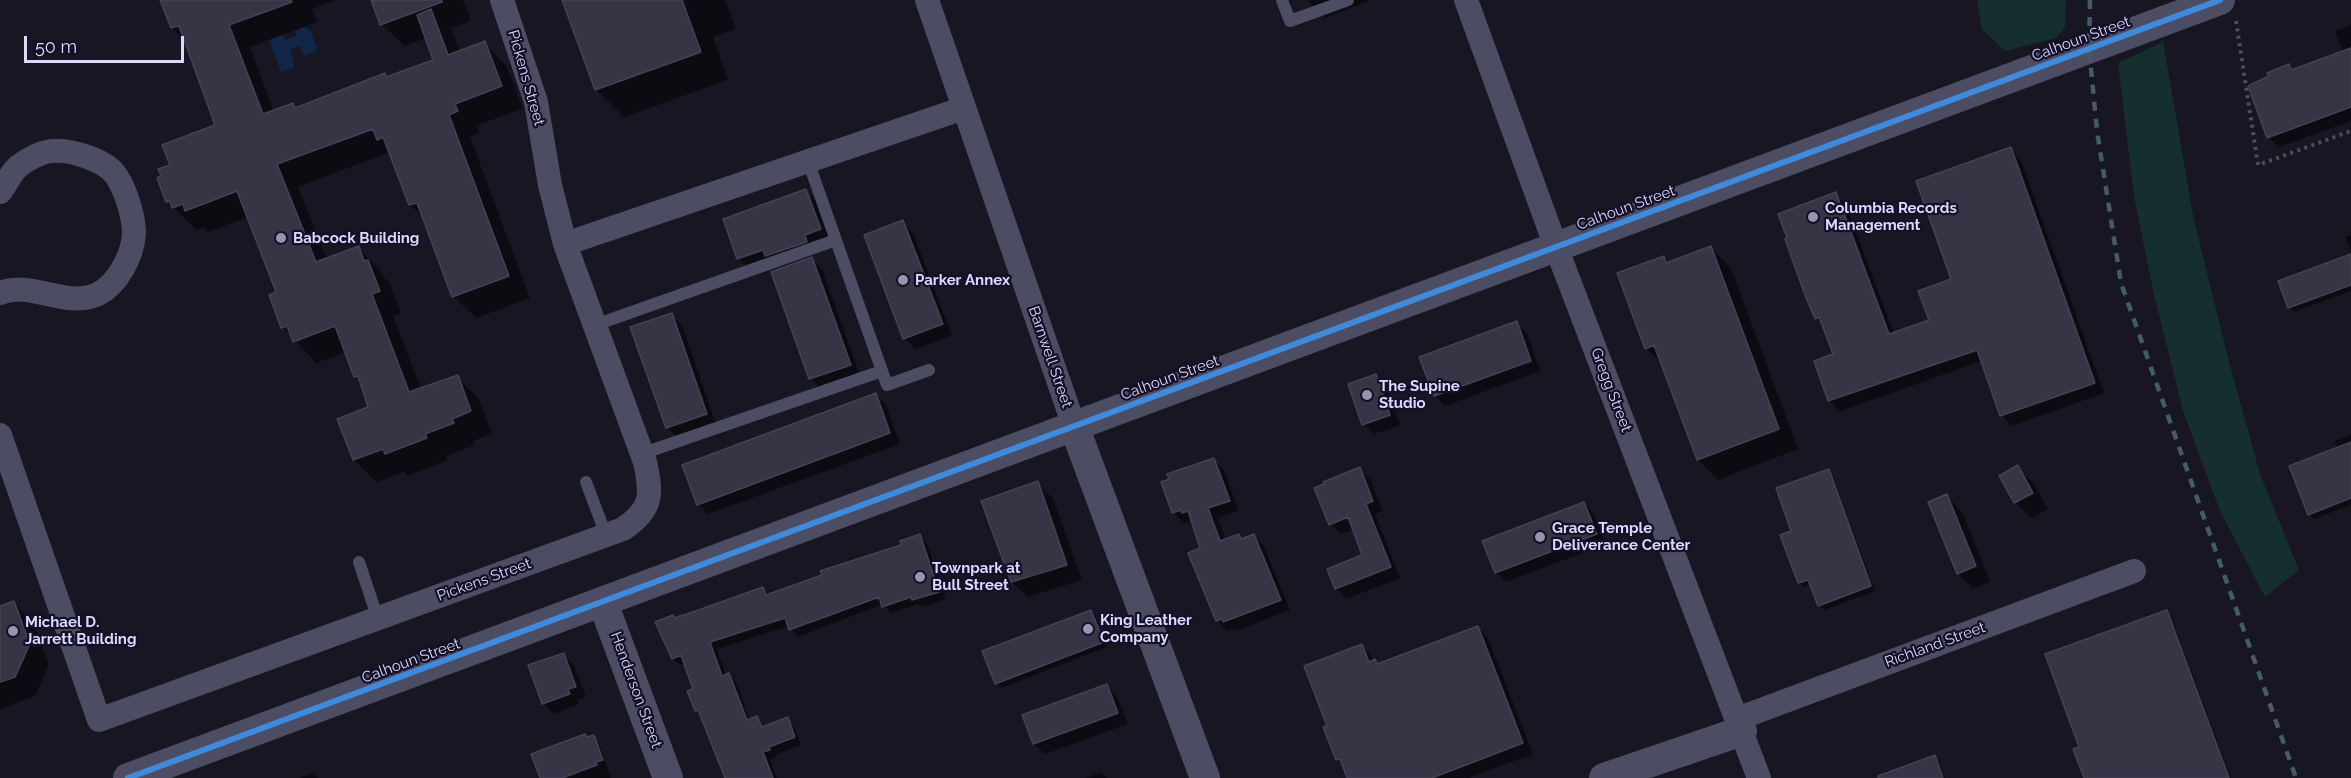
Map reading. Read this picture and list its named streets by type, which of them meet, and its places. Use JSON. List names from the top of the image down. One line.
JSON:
{"streets":{"street":["Calhoun Street","Pickens Street","Barnwell Street","Gregg Street","Richland Street","Henderson Street"]},"crossings":[["Calhoun Street","Barnwell Street"],["Calhoun Street","Gregg Street"],["Calhoun Street","Henderson Street"],["Gregg Street","Richland Street"]],"places":["Columbia Records Management","Babcock Building","Parker Annex","The Supine Studio","Grace Temple Deliverance Center","Townpark at Bull Street","King Leather Company","Michael D. Jarrett Building"],"scale_bar":"50 m"}
